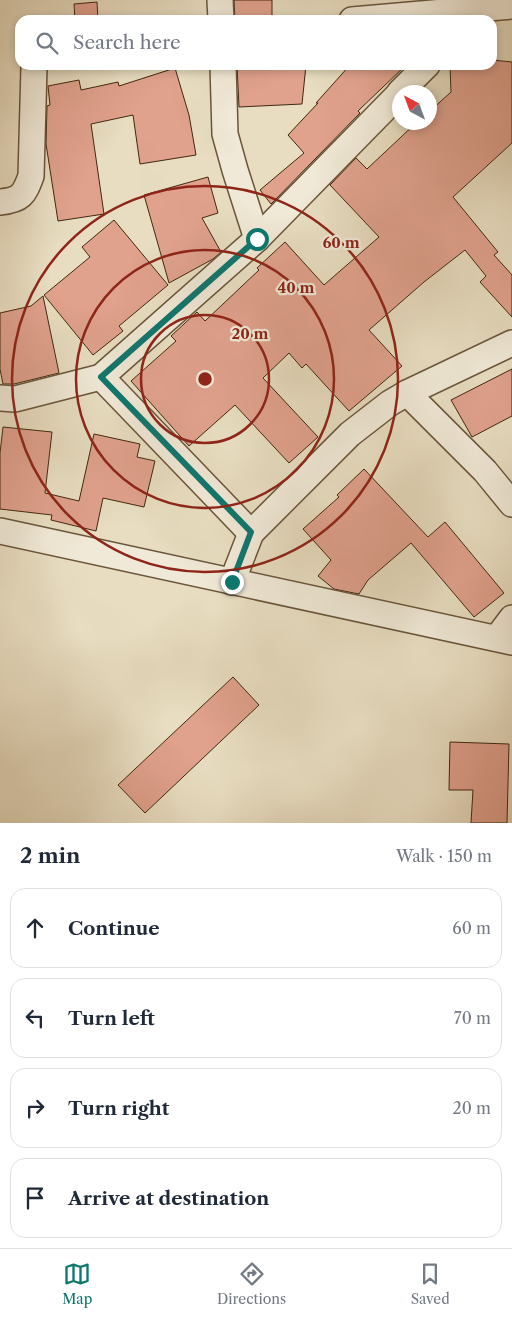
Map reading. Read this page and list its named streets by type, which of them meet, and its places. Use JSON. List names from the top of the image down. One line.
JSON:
{"north":"top left","page":{"search":"Search here","heading":["2 min","Walk · 150 m"],"list":[["Continue","60 m"],["Turn left","70 m"],["Turn right","20 m"],"Arrive at destination"],"nav":["Map","Directions","Saved"]},"rings":["60 m","40 m","20 m"]}
